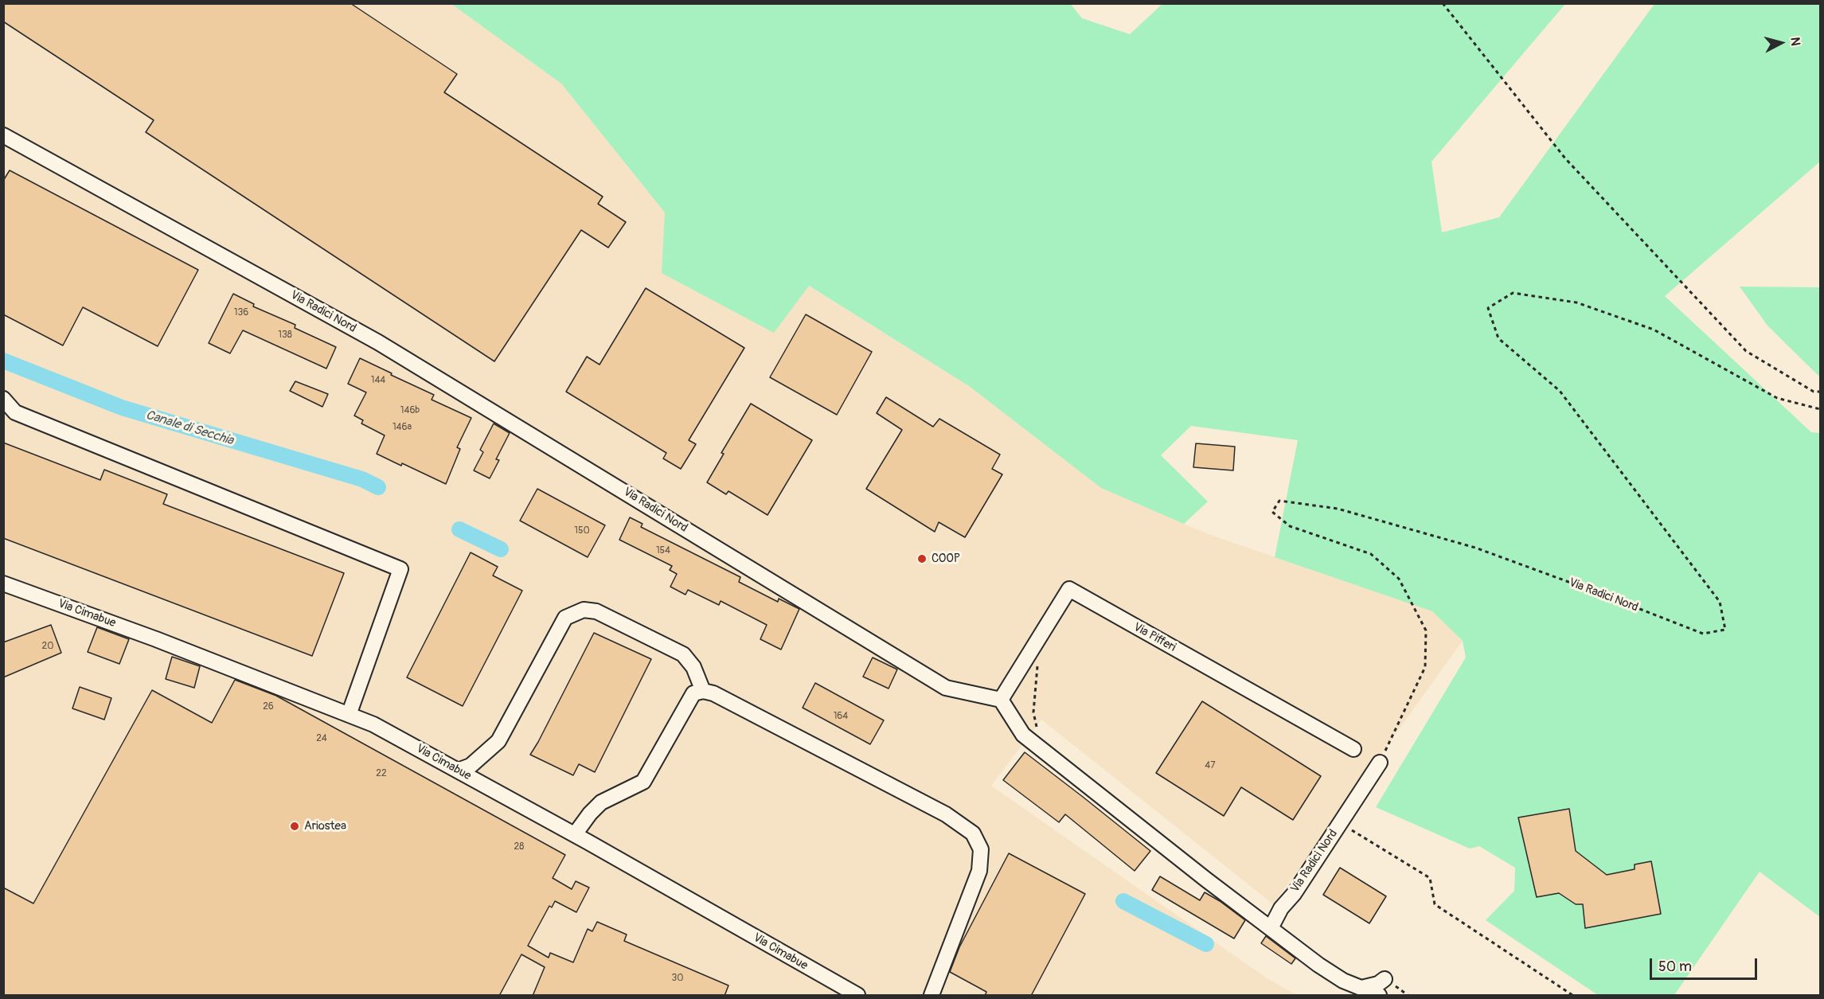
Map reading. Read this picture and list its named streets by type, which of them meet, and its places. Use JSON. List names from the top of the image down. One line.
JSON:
{"streets":{"street":["Via Radici Nord","Via Cimabue","Via Pifferi"]},"crossings":[["Via Radici Nord","Via Pifferi"]],"water":["Canale di Secchia"],"places":["COOP","Ariostea"],"house_numbers":["136","138","144","146b","146a","150","154","20","26","164","24","47","22","28","30"],"scale_bar":"50 m","north":"right"}
